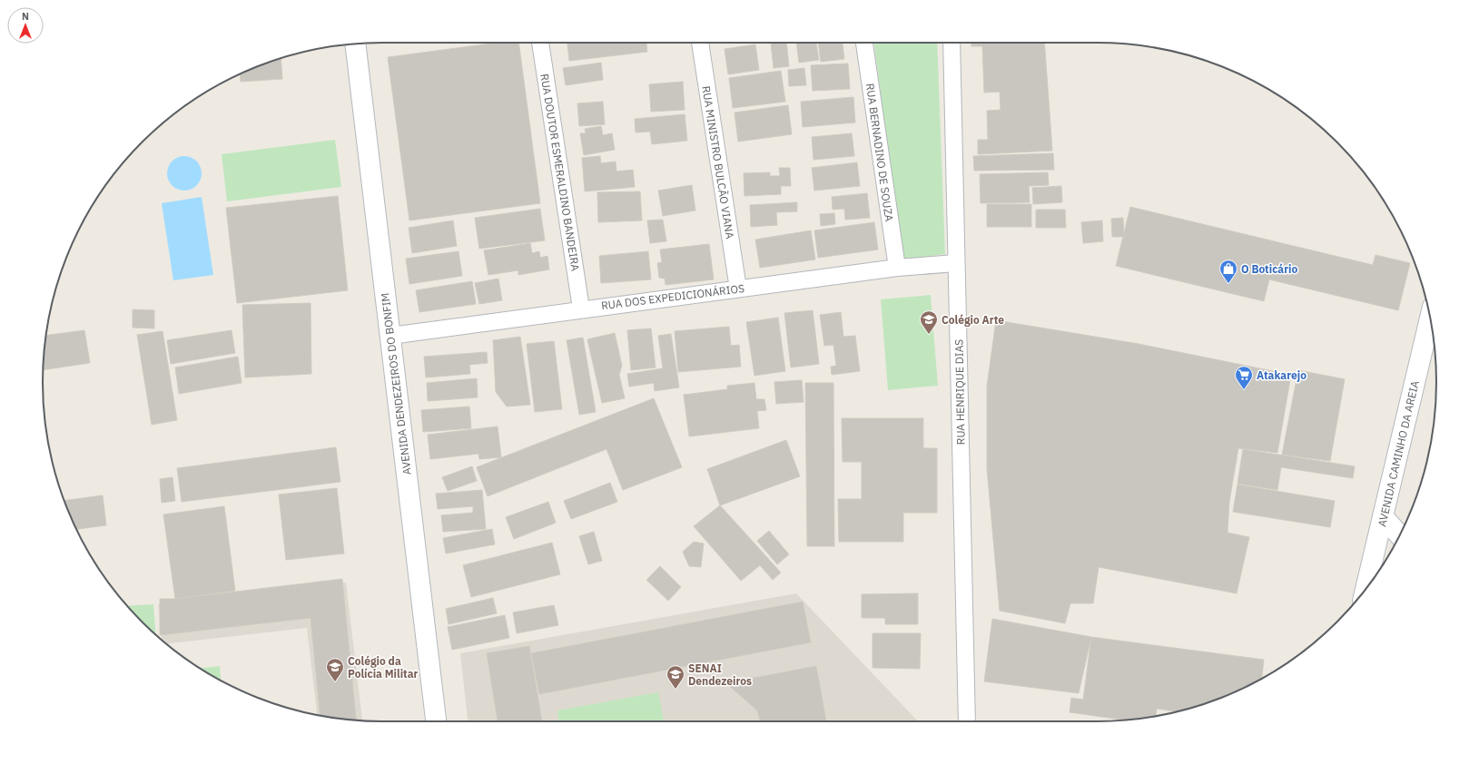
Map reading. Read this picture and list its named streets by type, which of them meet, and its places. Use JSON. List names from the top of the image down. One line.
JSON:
{"streets":{"main road":["AVENIDA DENDEZEIROS DO BONFIM","AVENIDA CAMINHO DA AREIA"],"street":["RUA BERNADINO DE SOUZA","RUA MINISTRO BULCÃO VIANA","RUA DOUTOR ESMERALDINO BANDEIRA","RUA DOS EXPEDICIONÁRIOS","RUA HENRIQUE DIAS"]},"crossings":[["RUA BERNADINO DE SOUZA","RUA DOS EXPEDICIONÁRIOS"],["RUA MINISTRO BULCÃO VIANA","RUA DOS EXPEDICIONÁRIOS"],["RUA DOUTOR ESMERALDINO BANDEIRA","RUA DOS EXPEDICIONÁRIOS"],["RUA DOS EXPEDICIONÁRIOS","AVENIDA DENDEZEIROS DO BONFIM"],["RUA DOS EXPEDICIONÁRIOS","RUA HENRIQUE DIAS"]],"places":{"shop":["O Boticário"],"school or university":["Colégio Arte","Colégio da Polícia Militar","SENAI Dendezeiros"],"supermarket":["Atakarejo"]},"north":"top"}
